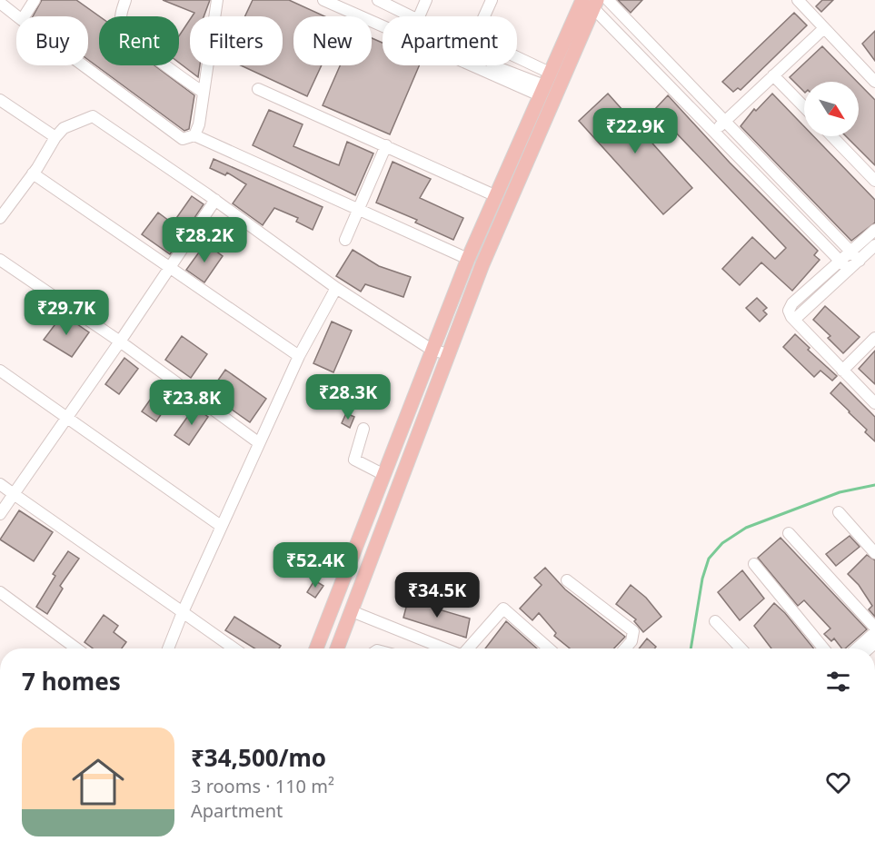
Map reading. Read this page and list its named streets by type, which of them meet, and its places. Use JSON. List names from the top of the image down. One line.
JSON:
{"north":"bottom right","page":{"chip":["Buy","Rent","Filters","New","Apartment"],"price":["₹22.9K","₹28.2K","₹29.7K","₹28.3K","₹23.8K","₹52.4K","₹34.5K"],"heading":"7 homes","list":[{"name":"₹34,500/mo","note":"3 rooms · 110 m² · Apartment"}]}}
